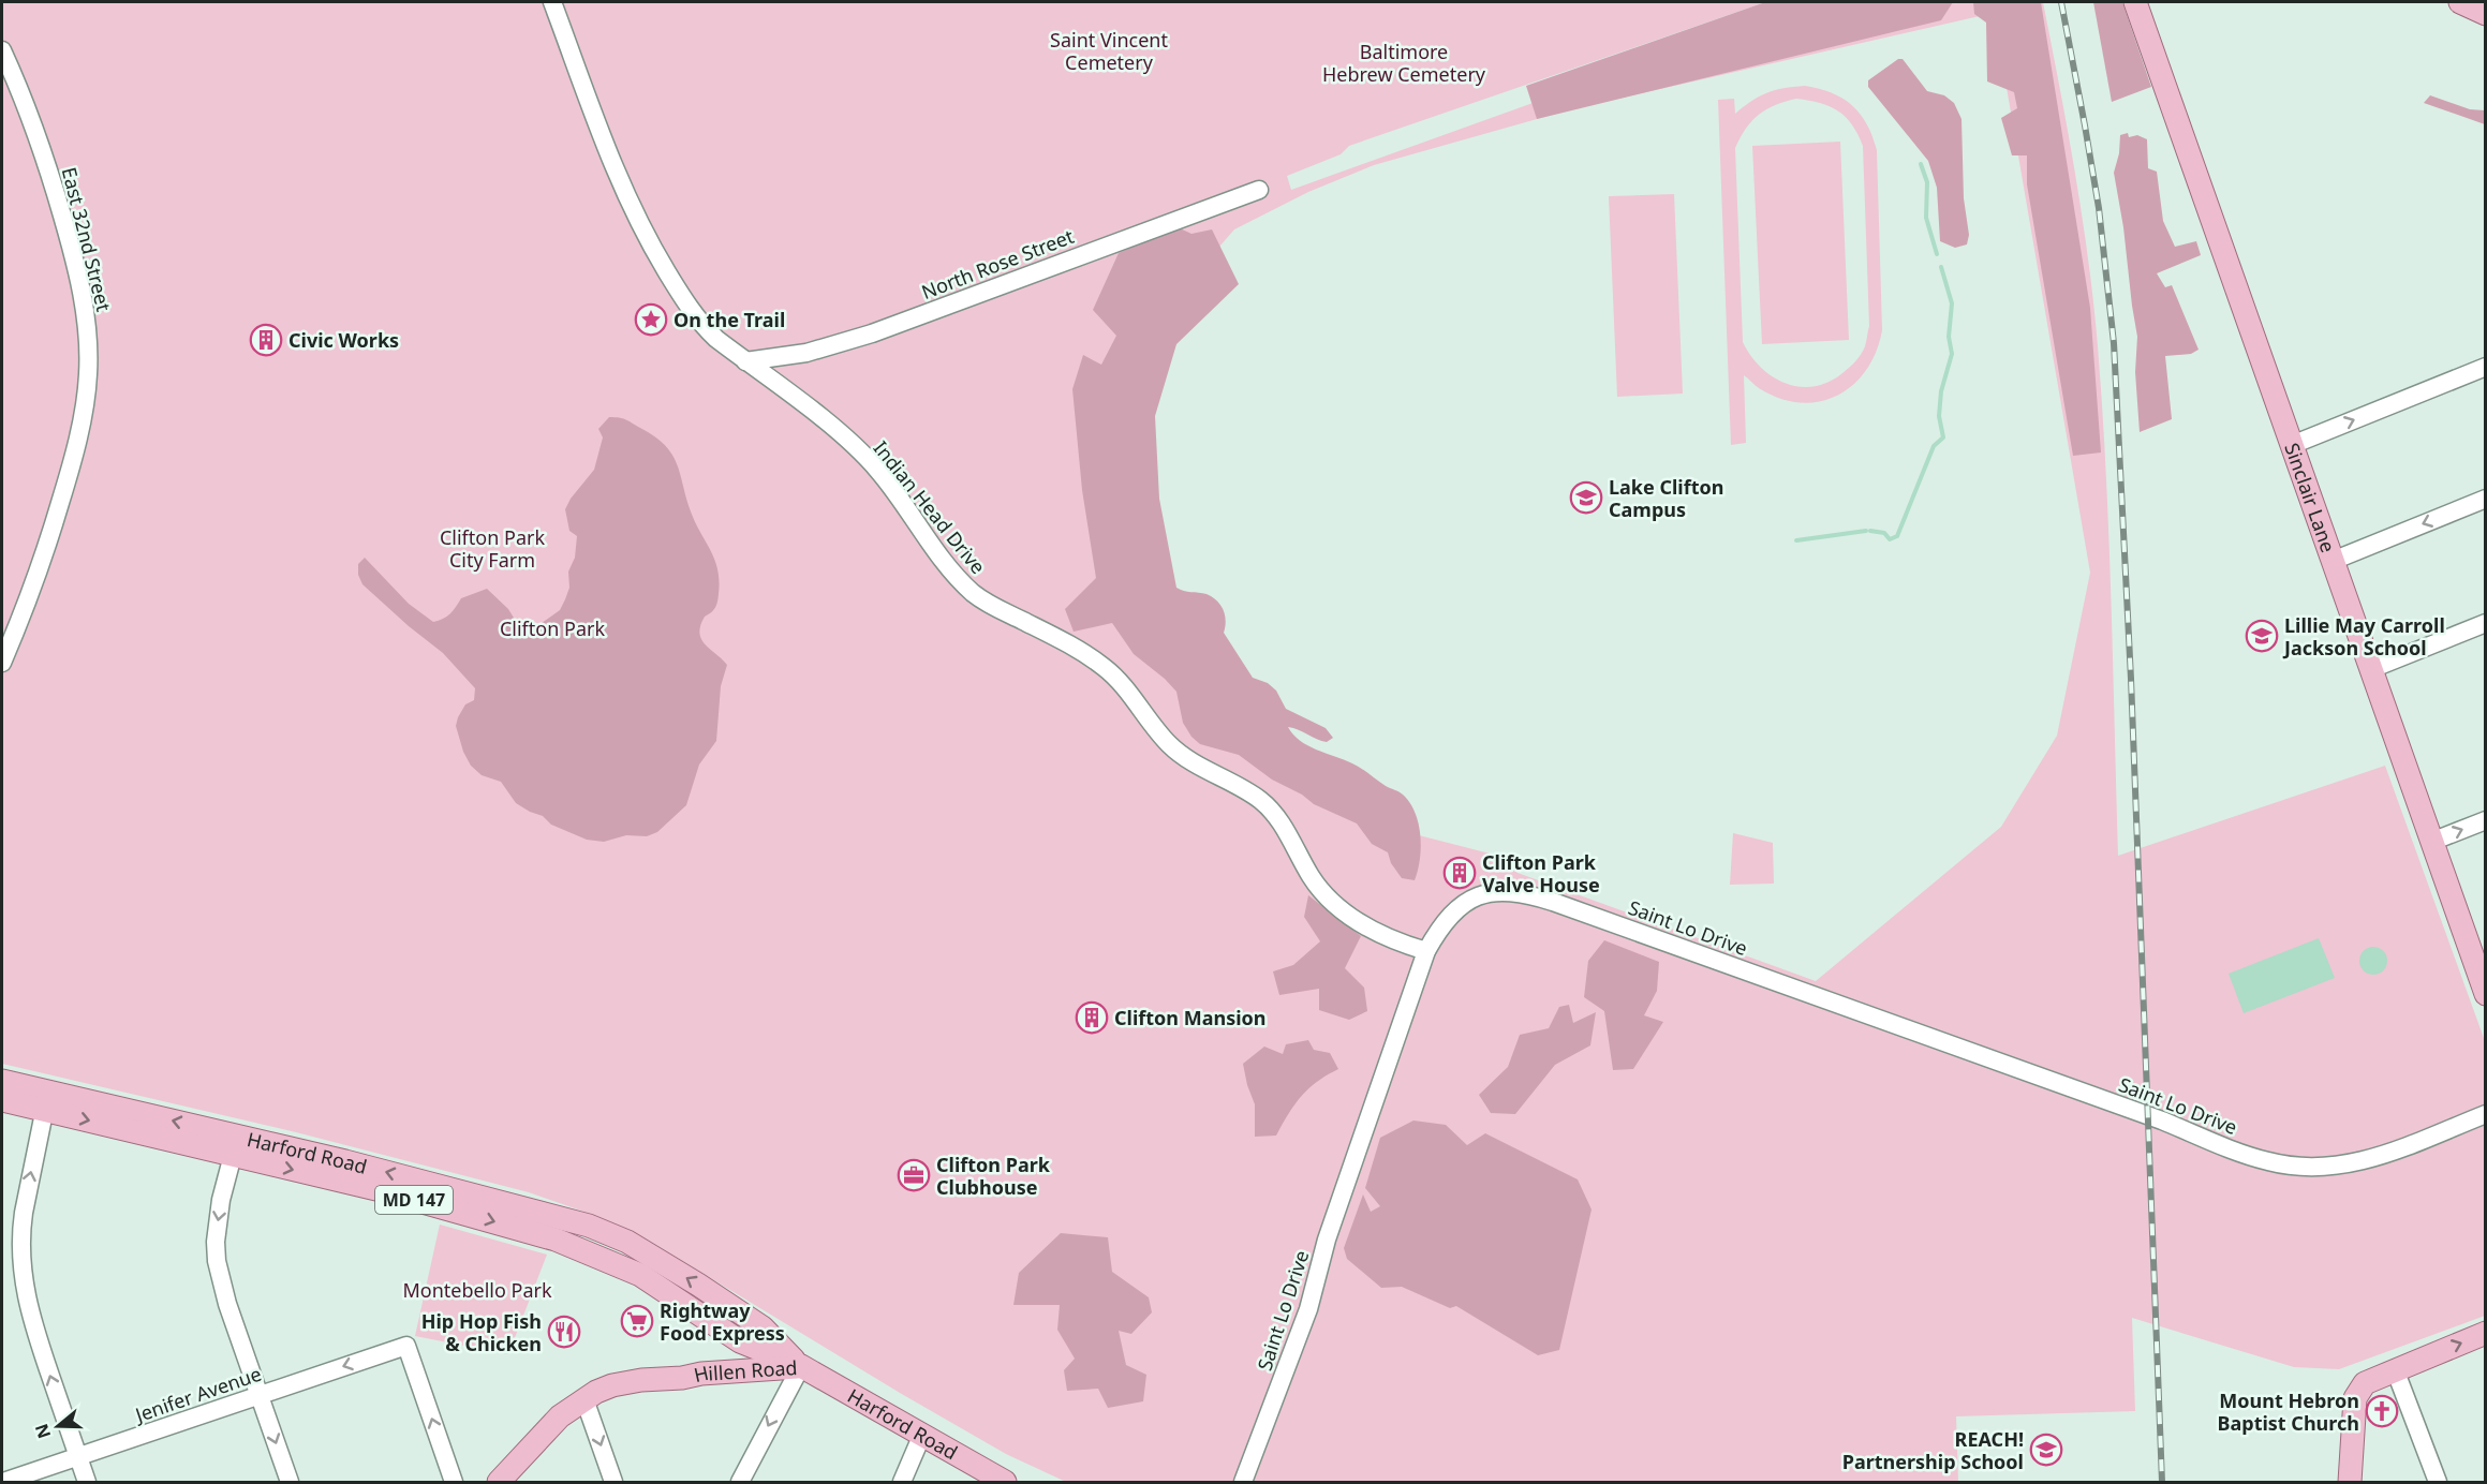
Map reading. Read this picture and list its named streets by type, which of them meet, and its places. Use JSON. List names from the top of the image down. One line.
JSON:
{"streets":{"main road":["Sinclair Lane","Harford Road","MD 147","Hillen Road"],"street":["East 32nd Street","North Rose Street","Indian Head Drive","Saint Lo Drive","Jenifer Avenue"]},"crossings":[["North Rose Street","Indian Head Drive"],["Indian Head Drive","Saint Lo Drive"],["Harford Road","Hillen Road"]],"parks":["Saint Vincent Cemetery","Baltimore Hebrew Cemetery","Clifton Park City Farm","Clifton Park","Montebello Park"],"places":{"place":["On the Trail"],"building":["Civic Works","Clifton Park Valve House","Clifton Mansion"],"school or university":["Lake Clifton Campus","Lillie May Carroll Jackson School","REACH! Partnership School"],"office":["Clifton Park Clubhouse"],"supermarket":["Rightway Food Express"],"restaurant":["Hip Hop Fish & Chicken"],"church":["Mount Hebron Baptist Church"]},"north":"left"}
